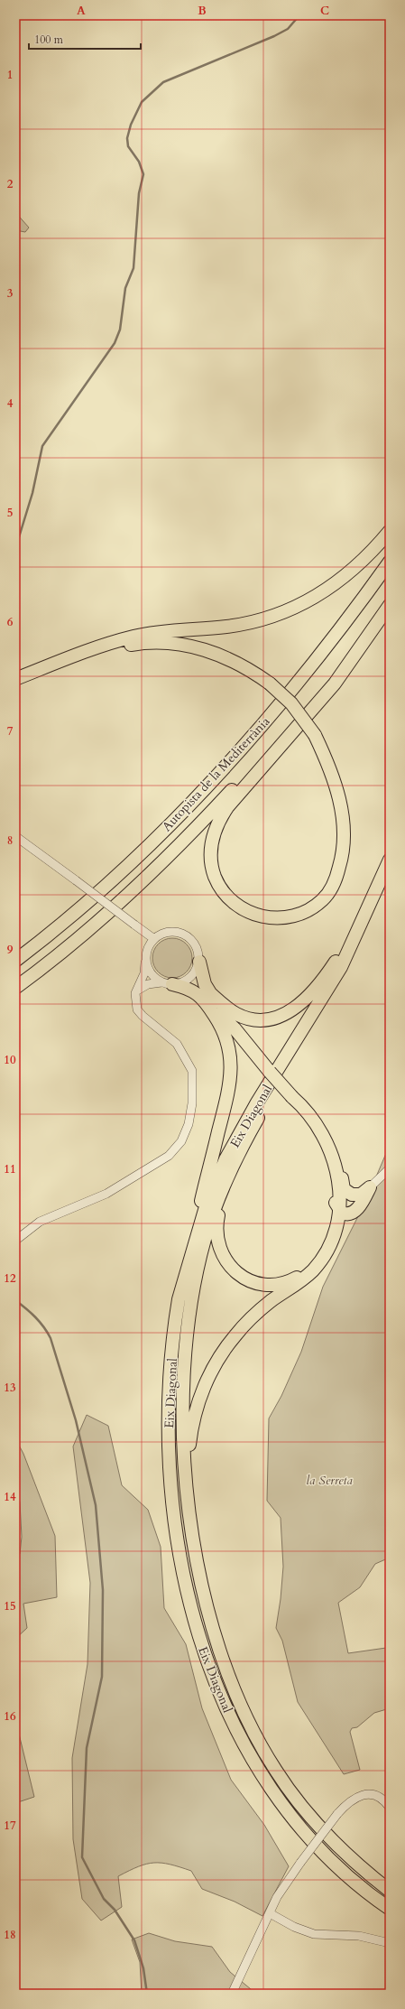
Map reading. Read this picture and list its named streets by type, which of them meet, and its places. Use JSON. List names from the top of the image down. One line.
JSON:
{"streets":{"highway":["Autopista de la Mediterrània","Eix Diagonal"]},"parks":["la Serreta"],"scale_bar":"100 m","grid":{"columns":["A","B","C"],"rows":["1","2","3","4","5","6","7","8","9","10","11","12","13","14","15","16","17","18"]}}
